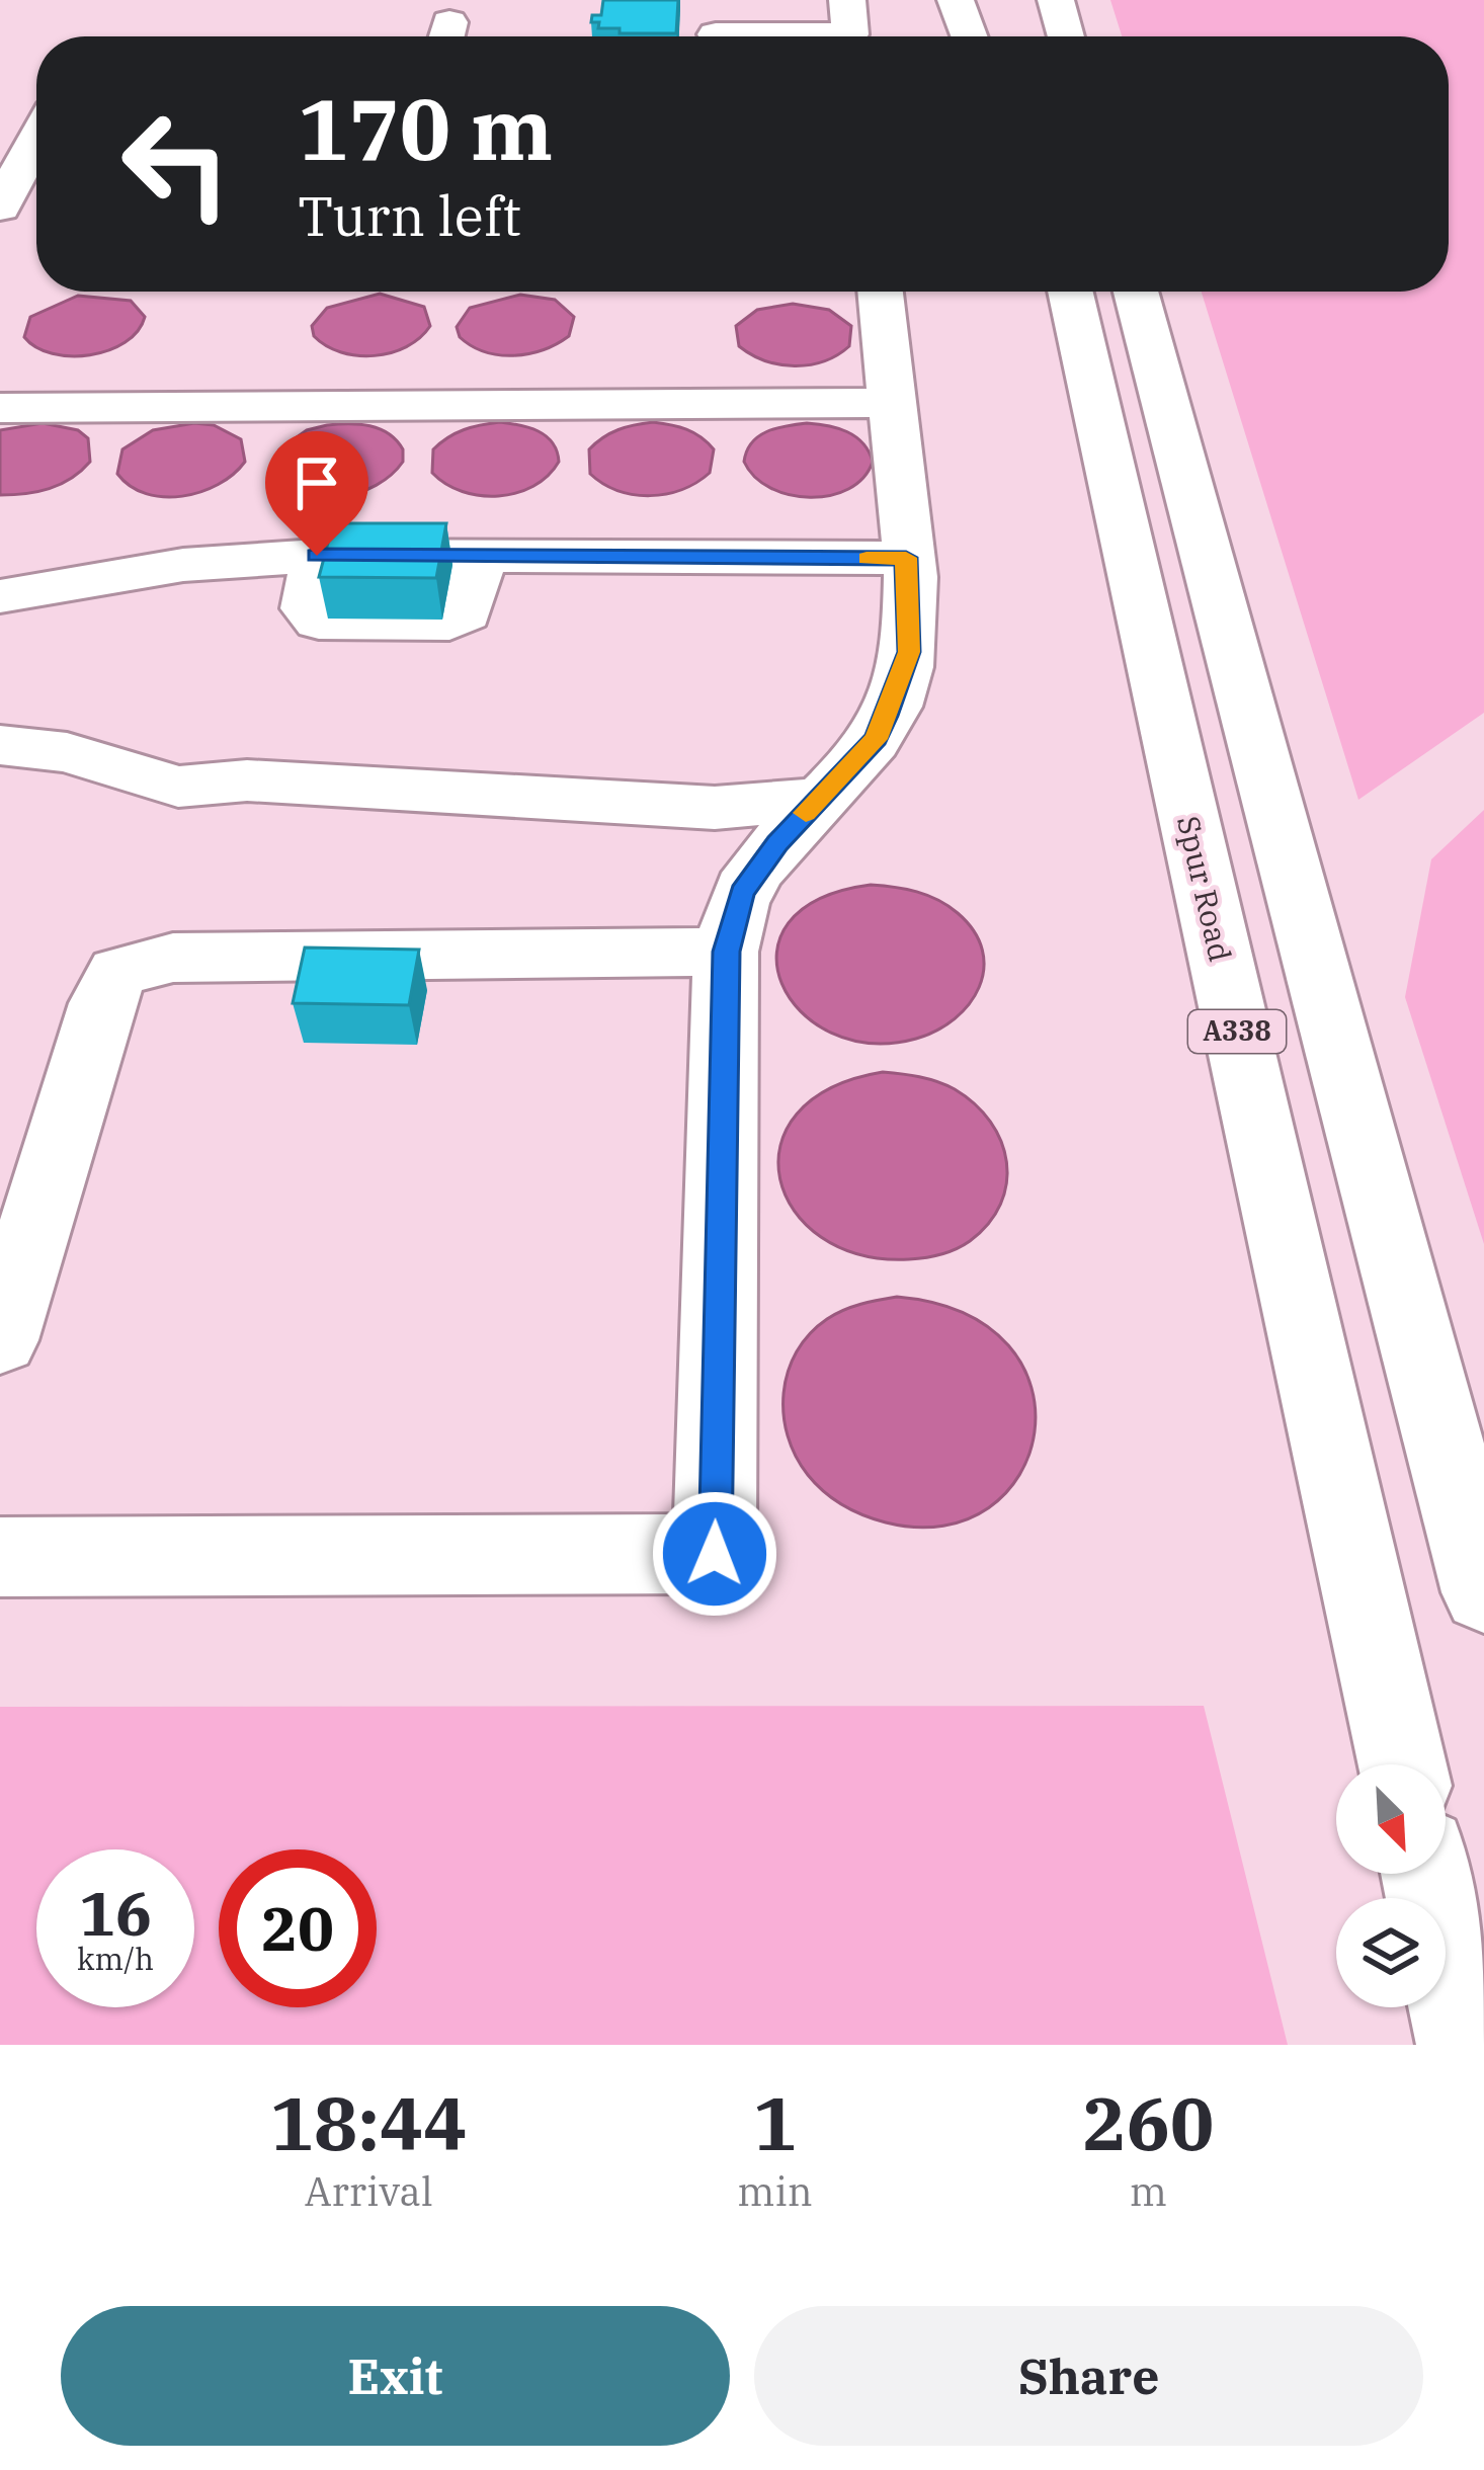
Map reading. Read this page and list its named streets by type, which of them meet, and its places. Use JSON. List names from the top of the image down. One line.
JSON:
{"streets":{"main road":["Spur Road","A338"]},"north":"bottom right","page":{"turn":["170 m","Turn left"],"speed":"16 km/h","limit":"20","eta":["18:44","Arrival","1","min","260","m"],"buttons":["Exit","Share"]}}
